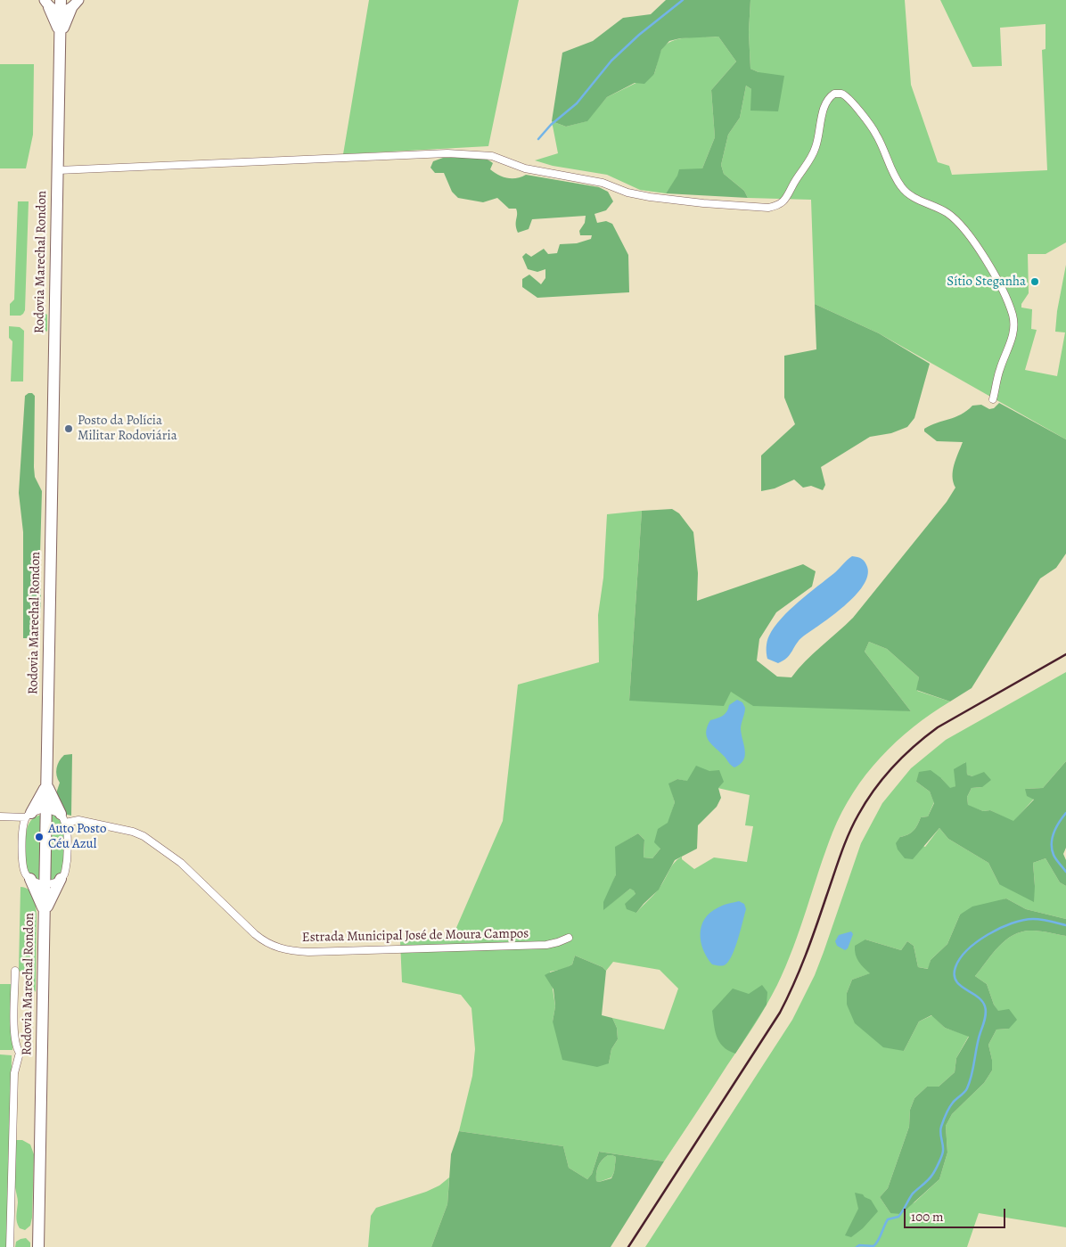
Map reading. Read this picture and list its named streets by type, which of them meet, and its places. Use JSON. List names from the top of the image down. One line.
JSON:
{"streets":{"main road":["Rodovia Marechal Rondon"],"street":["Estrada Municipal José de Moura Campos"]},"crossings":[["Rodovia Marechal Rondon","Estrada Municipal José de Moura Campos"]],"places":["Sítio Steganha","Posto da Polícia Militar Rodoviária","Auto Posto Céu Azul"],"scale_bar":"100 m"}
